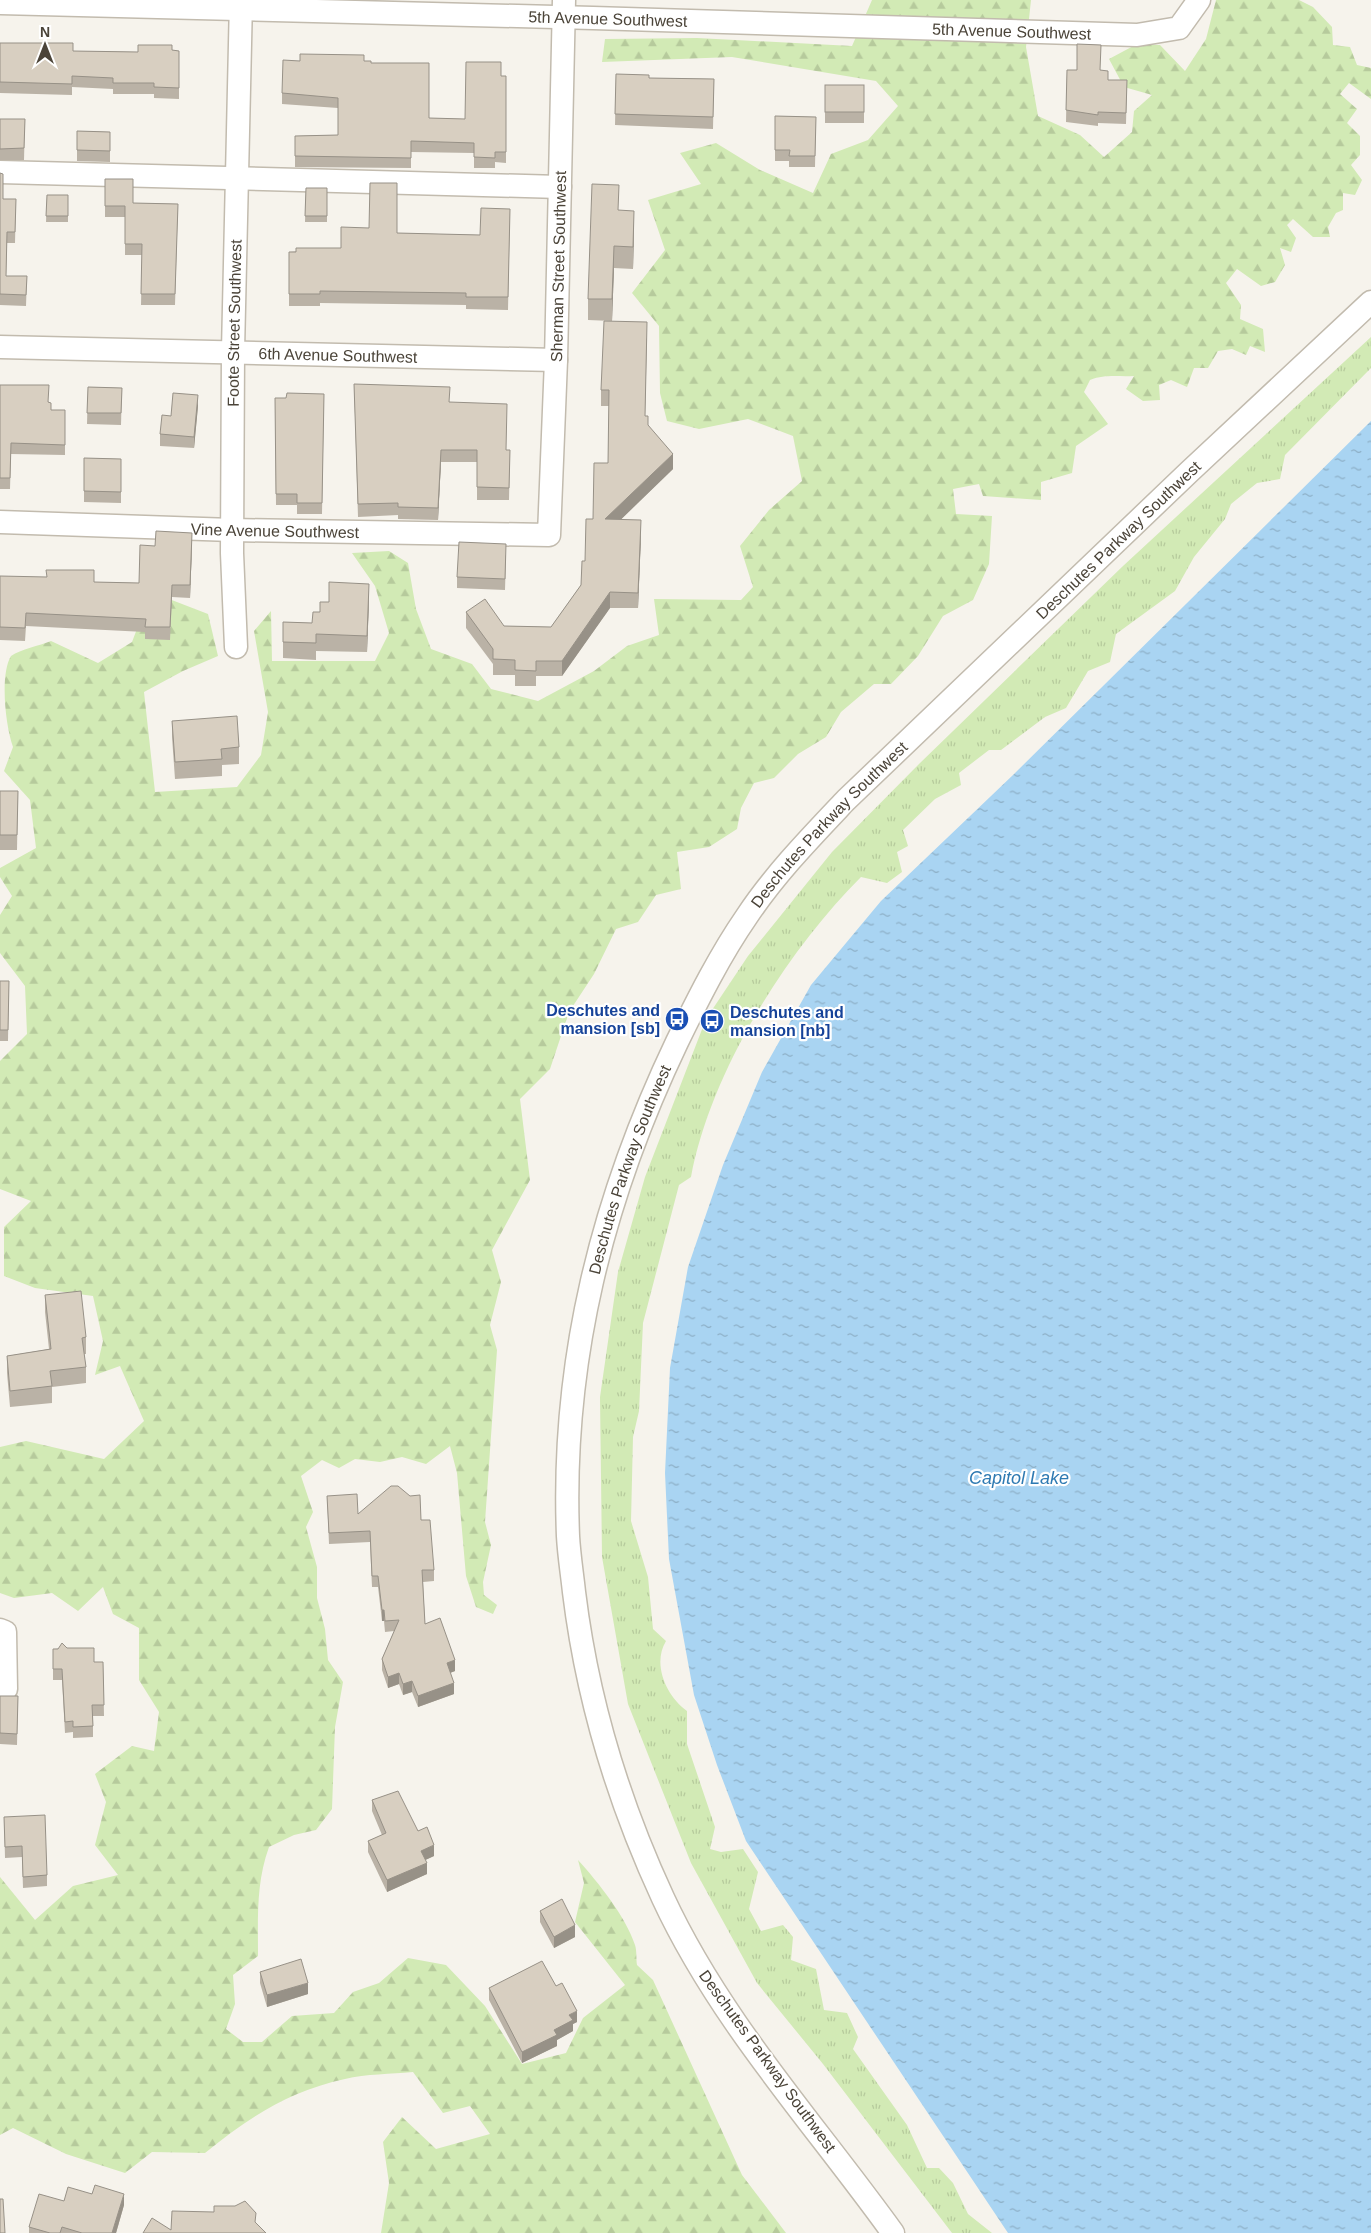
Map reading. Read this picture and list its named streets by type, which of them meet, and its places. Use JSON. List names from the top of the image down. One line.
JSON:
{"streets":{"street":["5th Avenue Southwest","Sherman Street Southwest","Foote Street Southwest","6th Avenue Southwest","Vine Avenue Southwest","Deschutes Parkway Southwest"]},"crossings":[["5th Avenue Southwest","Sherman Street Southwest"],["5th Avenue Southwest","Foote Street Southwest"],["Sherman Street Southwest","6th Avenue Southwest"],["Sherman Street Southwest","Vine Avenue Southwest"],["Foote Street Southwest","6th Avenue Southwest"],["Foote Street Southwest","Vine Avenue Southwest"]],"water":["Capitol Lake"],"places":{"bus stop":["Deschutes and mansion [sb]","Deschutes and mansion [nb]"]},"north":"top"}
